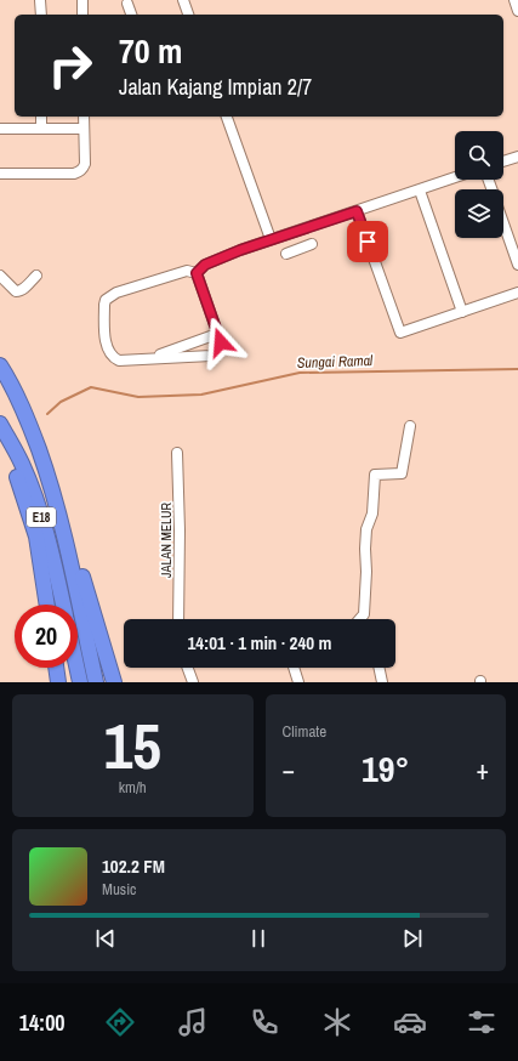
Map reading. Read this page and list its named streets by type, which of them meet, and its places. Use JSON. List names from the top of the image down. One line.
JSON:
{"streets":{"highway":["E18"],"street":["JALAN MELUR"]},"water":["Sungai Ramal"],"page":{"turn":["70 m","Jalan Kajang Impian 2/7"],"limit":"20","trip":"14:01 · 1 min · 240 m","tile":[["15","km/h"],"Climate"],"heat":["−","19°","+"],"song":["102.2 FM","Music"],"tabs":"14:00"}}
